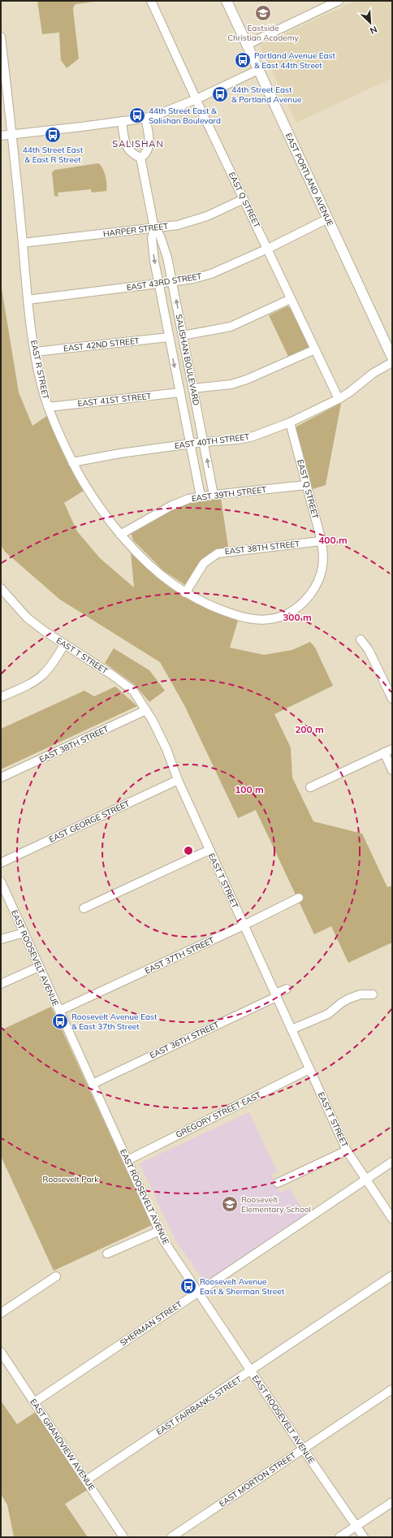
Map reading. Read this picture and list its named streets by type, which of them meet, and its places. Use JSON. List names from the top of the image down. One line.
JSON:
{"streets":{"main road":["EAST PORTLAND AVENUE"],"street":["EAST Q STREET","HARPER STREET","EAST 43RD STREET","EAST 42ND STREET","SALISHAN BOULEVARD","EAST R STREET","EAST 41ST STREET","EAST 40TH STREET","EAST 39TH STREET","EAST 38TH STREET","EAST T STREET","EAST GEORGE STREET","EAST 37TH STREET","EAST ROOSEVELT AVENUE","EAST 36TH STREET","GREGORY STREET EAST","SHERMAN STREET","EAST FAIRBANKS STREET","EAST GRANDVIEW AVENUE","EAST MORTON STREET"]},"crossings":[["EAST PORTLAND AVENUE","EAST 43RD STREET"],["EAST Q STREET","HARPER STREET"],["EAST Q STREET","EAST 43RD STREET"],["EAST Q STREET","EAST R STREET"],["EAST Q STREET","EAST 40TH STREET"],["EAST Q STREET","EAST 39TH STREET"],["EAST Q STREET","EAST 38TH STREET"],["HARPER STREET","SALISHAN BOULEVARD"],["HARPER STREET","EAST R STREET"],["EAST 43RD STREET","SALISHAN BOULEVARD"],["EAST 43RD STREET","EAST R STREET"],["EAST 42ND STREET","SALISHAN BOULEVARD"],["EAST 42ND STREET","EAST R STREET"],["SALISHAN BOULEVARD","EAST 41ST STREET"],["SALISHAN BOULEVARD","EAST 40TH STREET"],["SALISHAN BOULEVARD","EAST 39TH STREET"],["EAST R STREET","EAST 41ST STREET"],["EAST R STREET","EAST 40TH STREET"],["EAST R STREET","EAST 39TH STREET"],["EAST R STREET","EAST 38TH STREET"],["EAST 38TH STREET","EAST T STREET"],["EAST T STREET","EAST GEORGE STREET"],["EAST T STREET","EAST 37TH STREET"],["EAST T STREET","EAST 36TH STREET"],["EAST T STREET","GREGORY STREET EAST"],["EAST T STREET","SHERMAN STREET"],["EAST 37TH STREET","EAST ROOSEVELT AVENUE"],["EAST ROOSEVELT AVENUE","EAST 36TH STREET"],["EAST ROOSEVELT AVENUE","GREGORY STREET EAST"],["EAST ROOSEVELT AVENUE","SHERMAN STREET"],["EAST ROOSEVELT AVENUE","EAST FAIRBANKS STREET"],["EAST ROOSEVELT AVENUE","EAST MORTON STREET"],["SHERMAN STREET","EAST GRANDVIEW AVENUE"],["EAST FAIRBANKS STREET","EAST GRANDVIEW AVENUE"]],"districts":["SALISHAN"],"parks":["Roosevelt Park"],"places":{"school or university":["Eastside Christian Academy","Roosevelt Elementary School"],"bus stop":["Portland Avenue East & East 44th Street","44th Street East & Portland Avenue","44th Street East & Salishan Boulevard","44th Street East & East R Street","Roosevelt Avenue East & East 37th Street","Roosevelt Avenue East & Sherman Street"]},"north":"bottom right","rings":["400 m","300 m","200 m","100 m"]}
